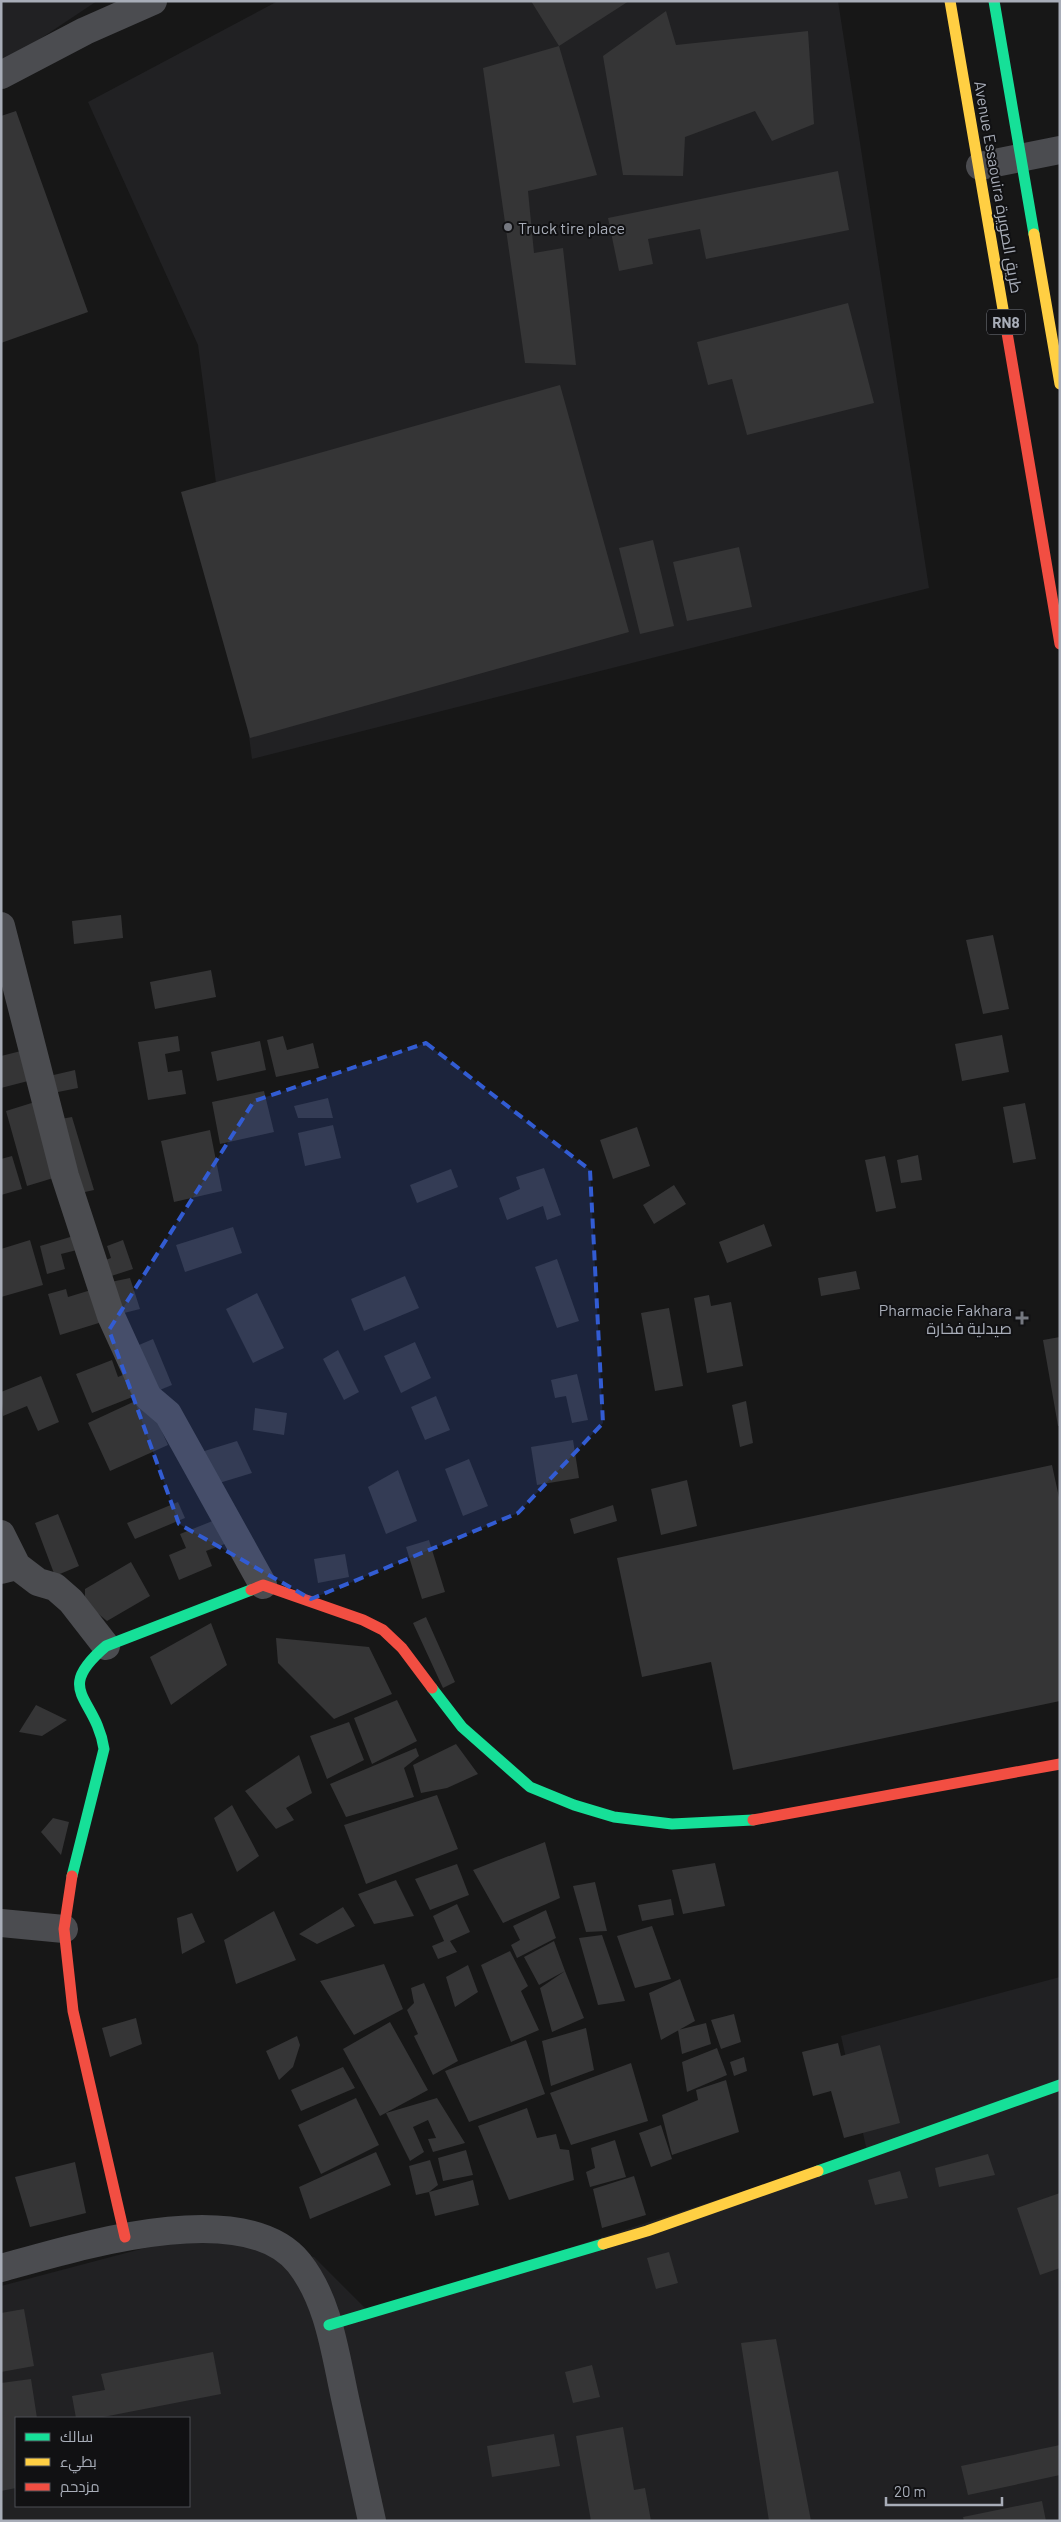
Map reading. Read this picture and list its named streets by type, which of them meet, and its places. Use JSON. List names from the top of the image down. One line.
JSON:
{"streets":{"street":["Avenue Essaouira طريق الصويرة","RN8"]},"places":{"other":["Truck tire place"],"health":["Pharmacie Fakhara صيدلية فخارة"]},"legend":["سالك","بطيء","مزدحم"],"scale_bar":"20 m"}
